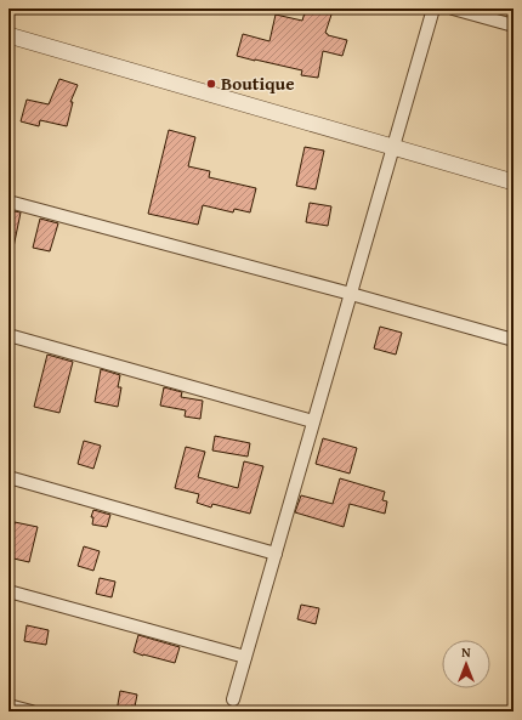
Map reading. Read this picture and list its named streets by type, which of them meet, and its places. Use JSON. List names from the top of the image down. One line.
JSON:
{"places":["Boutique"],"north":"top"}
